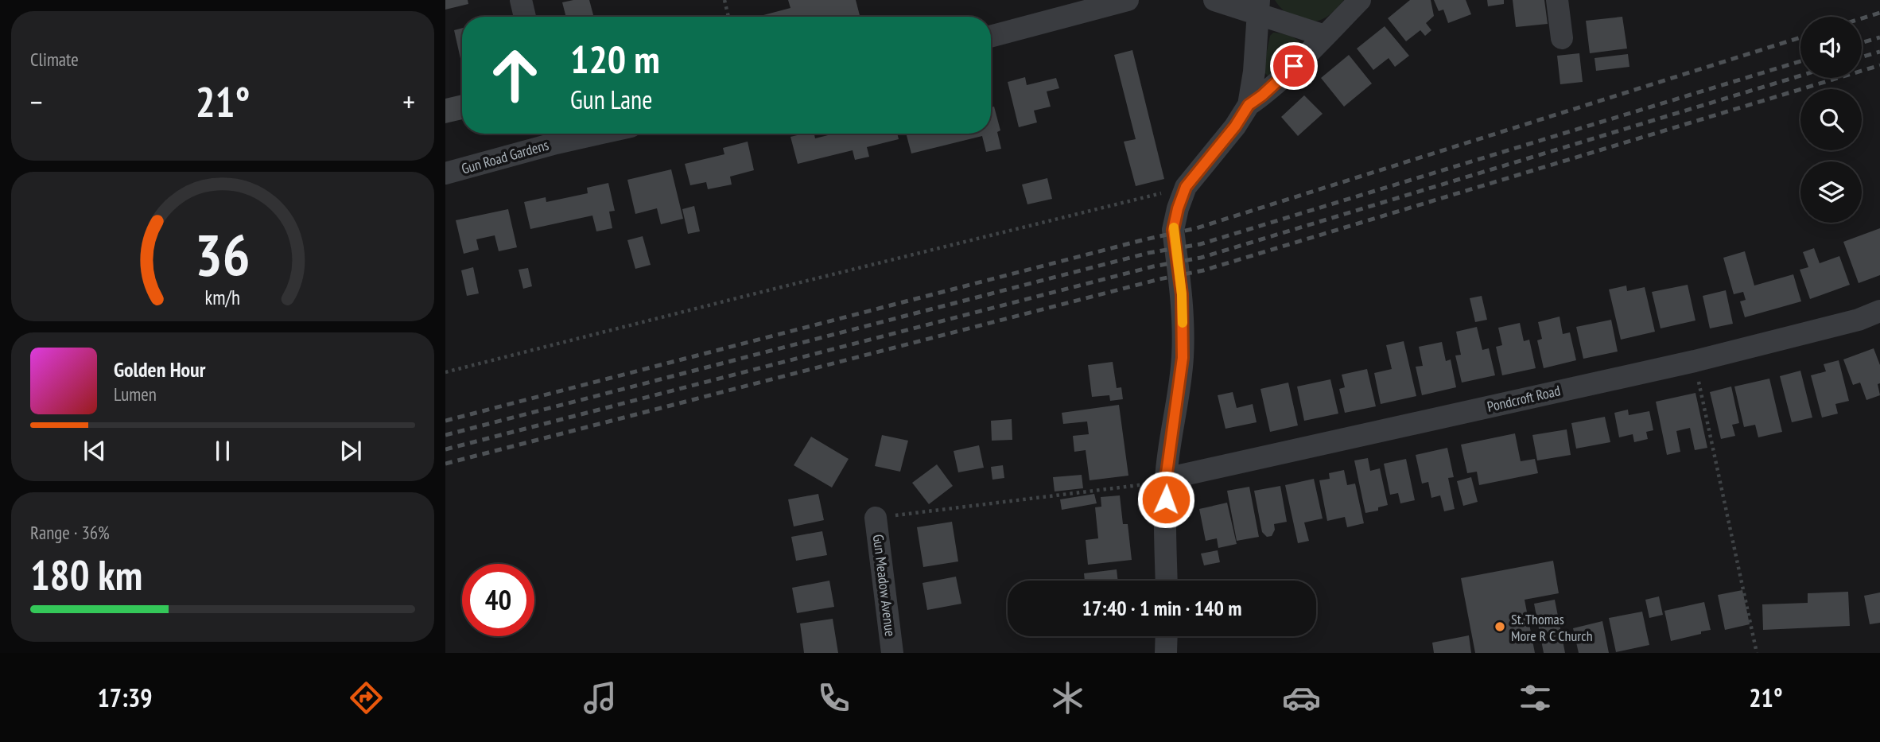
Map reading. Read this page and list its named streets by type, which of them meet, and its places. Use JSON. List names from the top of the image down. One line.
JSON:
{"streets":{"street":["Gun Road Gardens","Pondcroft Road","Gun Meadow Avenue"]},"places":["St. Thomas More R C Church"],"page":{"tile":["Climate",["Range · 36%","180 km"]],"turn":["120 m","Gun Lane"],"heat":["−","21°","+"],"song":["Golden Hour","Lumen"],"limit":"40","trip":"17:40 · 1 min · 140 m","tabs":["17:39","21°"],"gauge":["36","km/h"]}}
